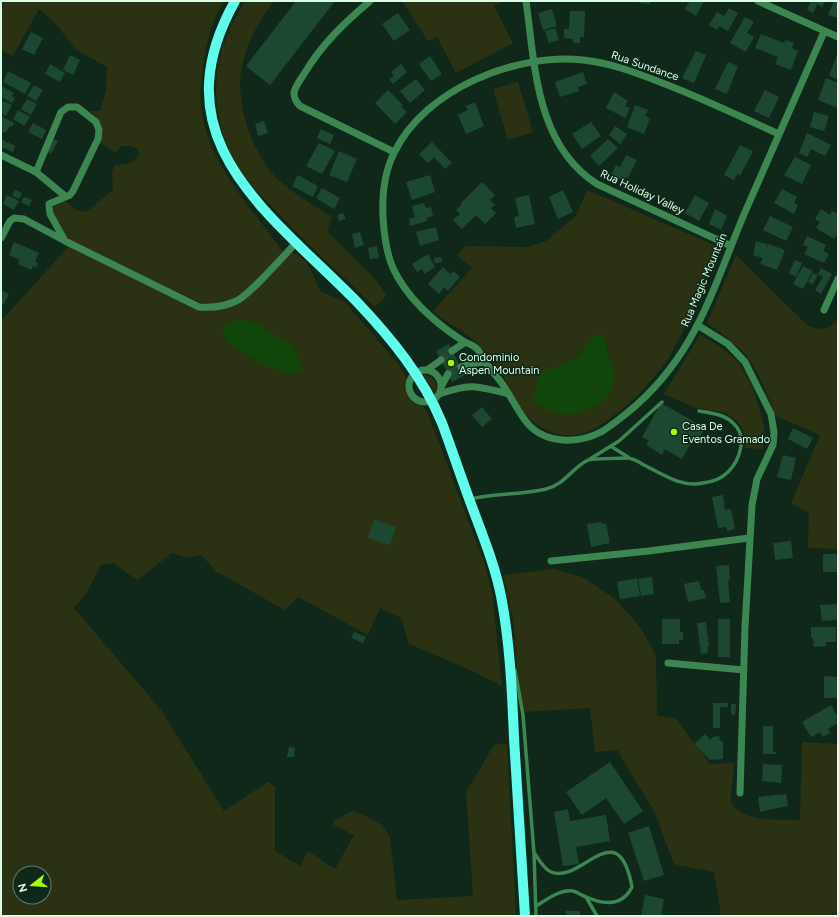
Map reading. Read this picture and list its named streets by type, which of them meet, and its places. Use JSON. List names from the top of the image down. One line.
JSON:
{"streets":{"street":["Rua Sundance","Rua Holiday Valley","Rua Magic Mountain"]},"crossings":[["Rua Sundance","Rua Holiday Valley"],["Rua Sundance","Rua Magic Mountain"],["Rua Holiday Valley","Rua Magic Mountain"]],"places":["Condominio Aspen Mountain","Casa De Eventos Gramado"],"north":"left"}
